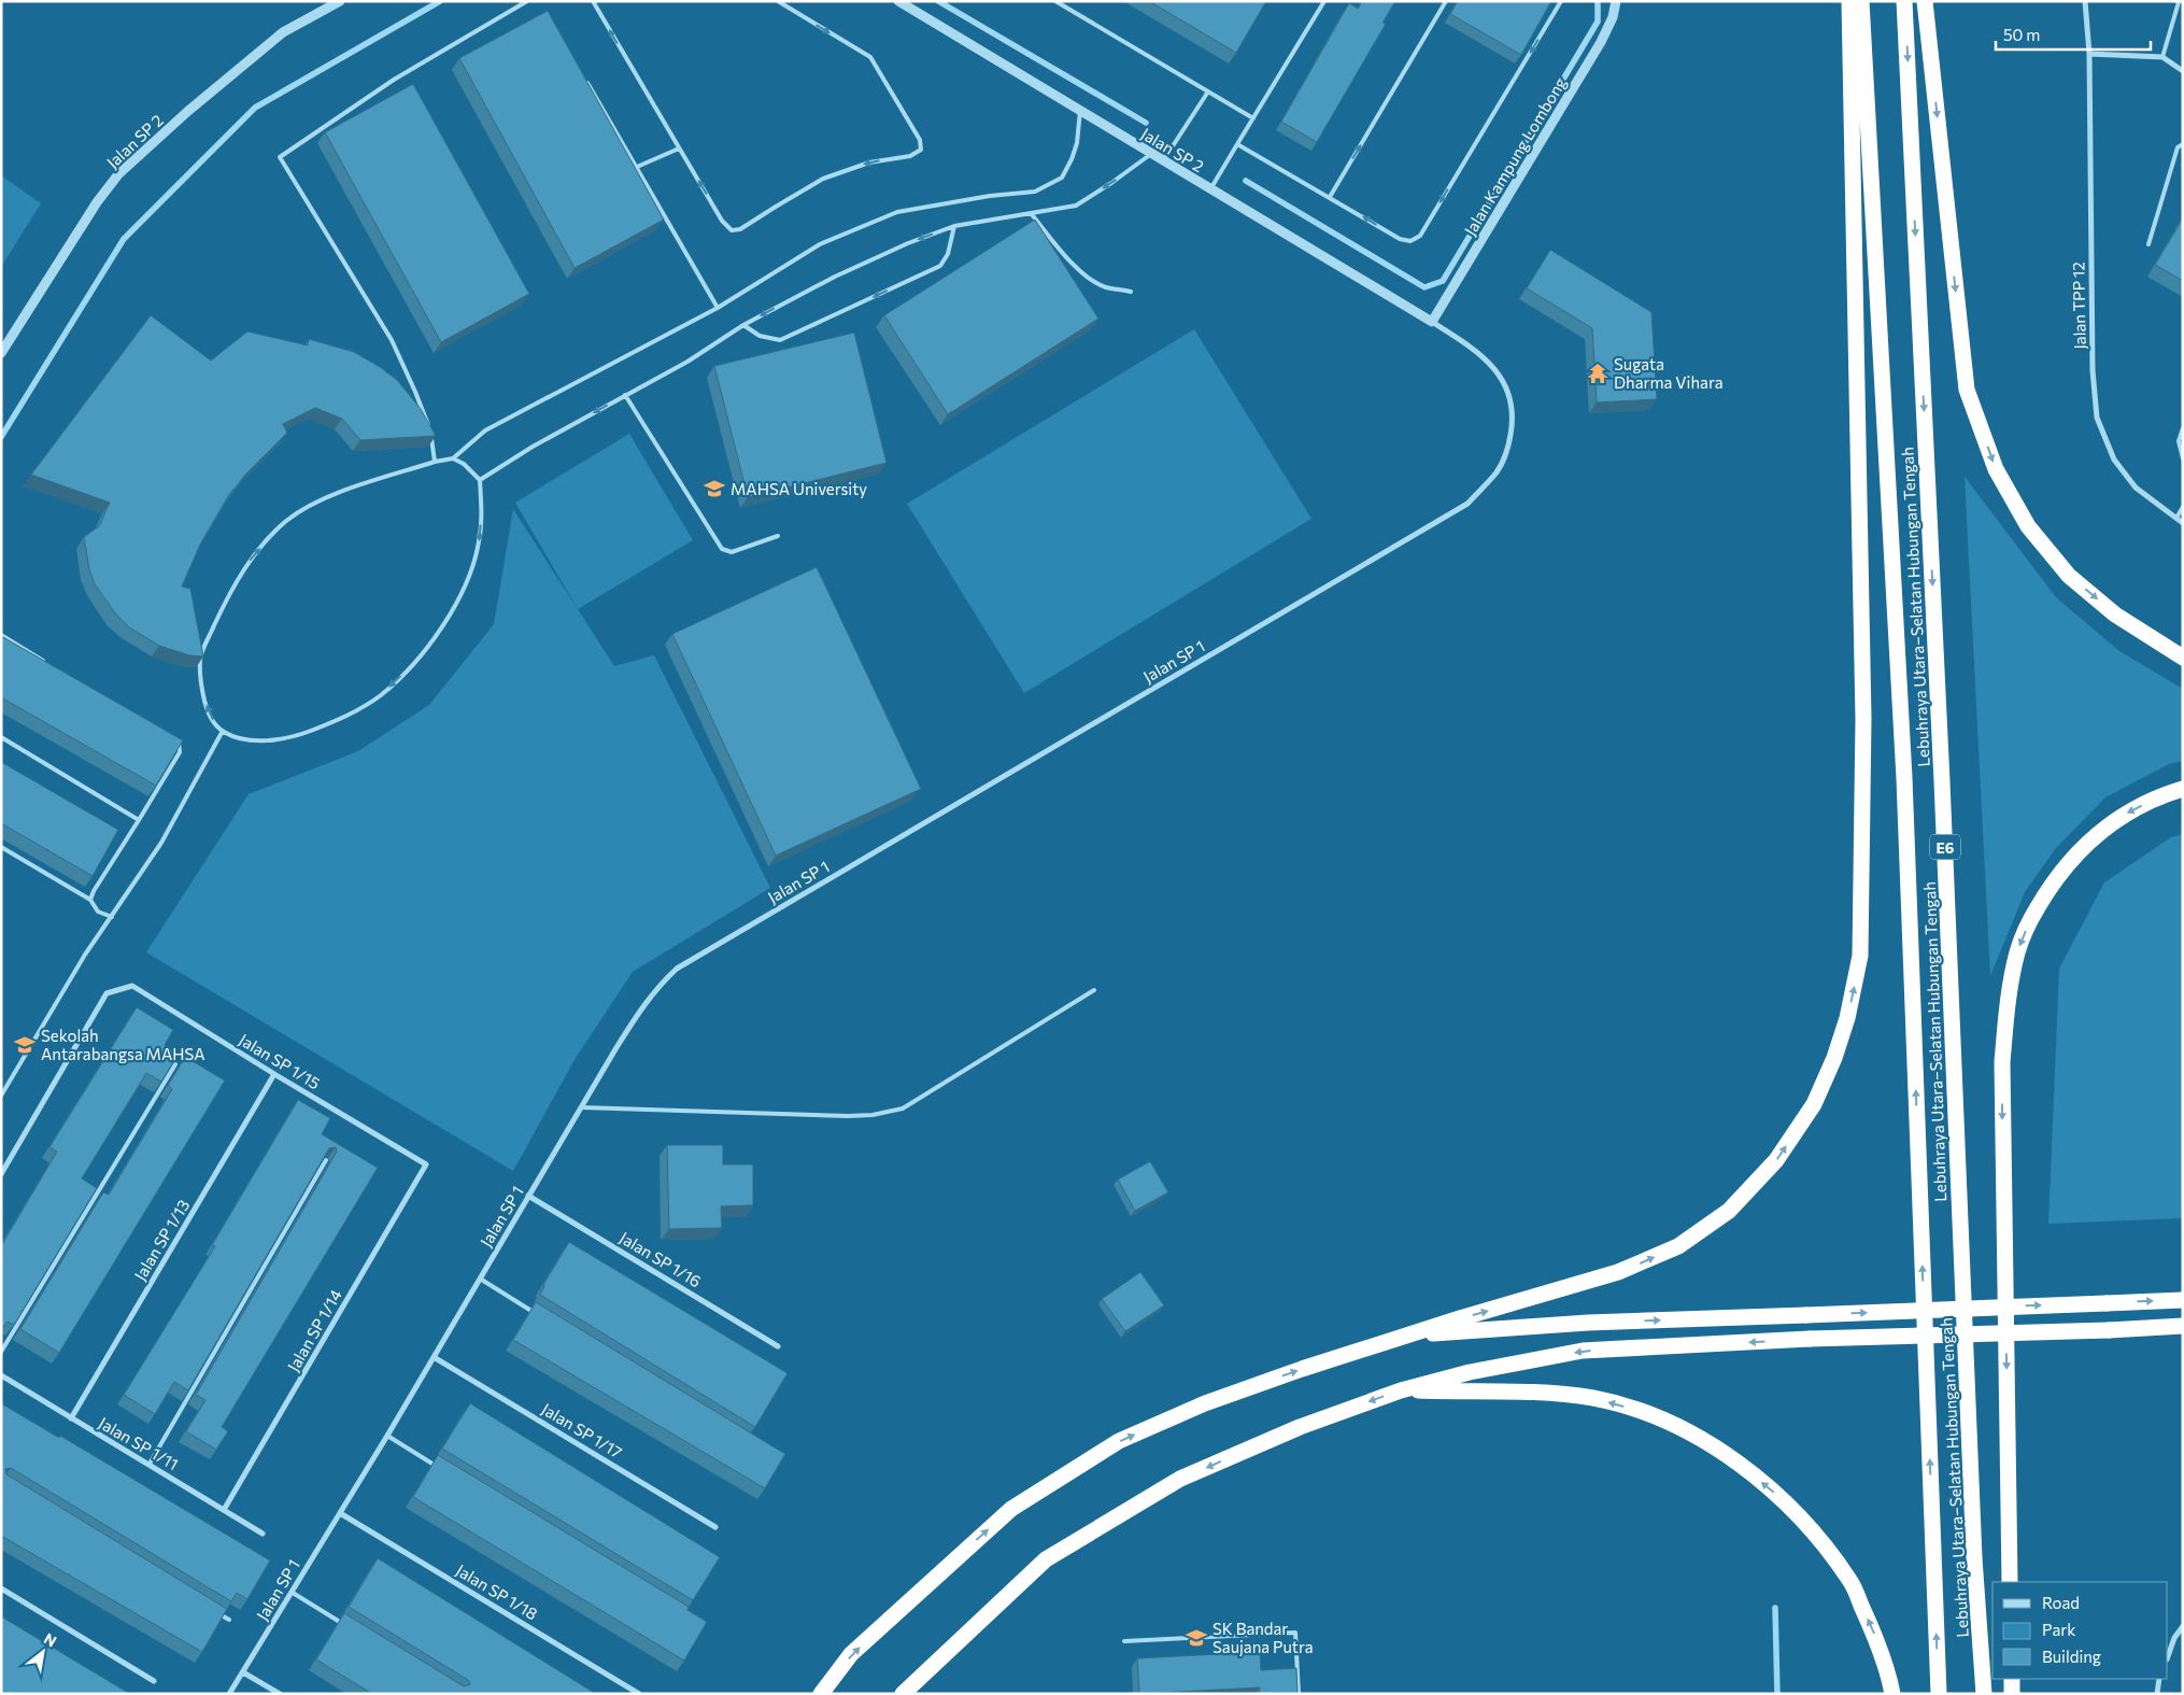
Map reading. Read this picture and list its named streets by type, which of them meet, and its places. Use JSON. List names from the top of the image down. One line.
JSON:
{"streets":{"highway":["Lebuhraya Utara–Selatan Hubungan Tengah","E6"],"street":["Jalan SP 2","Jalan Kampung Lombong","Jalan TPP 12","Jalan SP 1","Jalan SP 1/15","Jalan SP 1/13","Jalan SP 1/16","Jalan SP 1/14","Jalan SP 1/17","Jalan SP 1/11","Jalan SP 1/18"]},"crossings":[["Jalan SP 2","Jalan Kampung Lombong"],["Jalan SP 2","Jalan SP 1"],["Jalan Kampung Lombong","Jalan SP 1"],["Jalan SP 1","Jalan SP 1/16"],["Jalan SP 1","Jalan SP 1/17"],["Jalan SP 1","Jalan SP 1/18"],["Jalan SP 1/15","Jalan SP 1/13"],["Jalan SP 1/15","Jalan SP 1/14"],["Jalan SP 1/13","Jalan SP 1/11"],["Jalan SP 1/14","Jalan SP 1/11"]],"places":{"temple":["Sugata Dharma Vihara"],"school or university":["MAHSA University","Sekolah Antarabangsa MAHSA","SK Bandar Saujana Putra"]},"legend":["Road","Park","Building"],"scale_bar":"50 m","north":"top right"}
